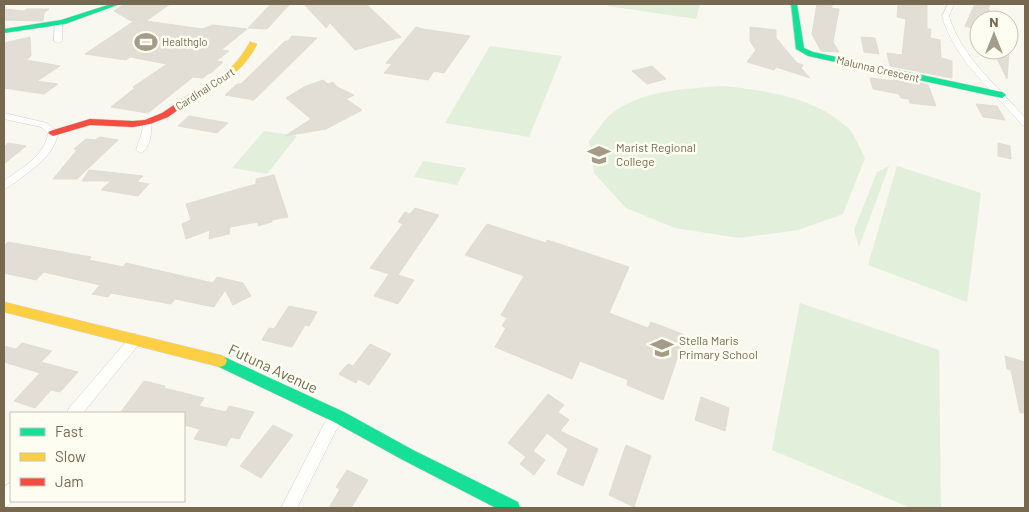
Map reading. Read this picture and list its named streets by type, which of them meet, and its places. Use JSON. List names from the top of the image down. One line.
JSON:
{"streets":{"street":["Malunna Crescent","Cardinal Court","Futuna Avenue"]},"places":{"sports":["Healthglo"],"school or university":["Marist Regional College","Stella Maris Primary School"]},"legend":["Fast","Slow","Jam"],"north":"top"}
